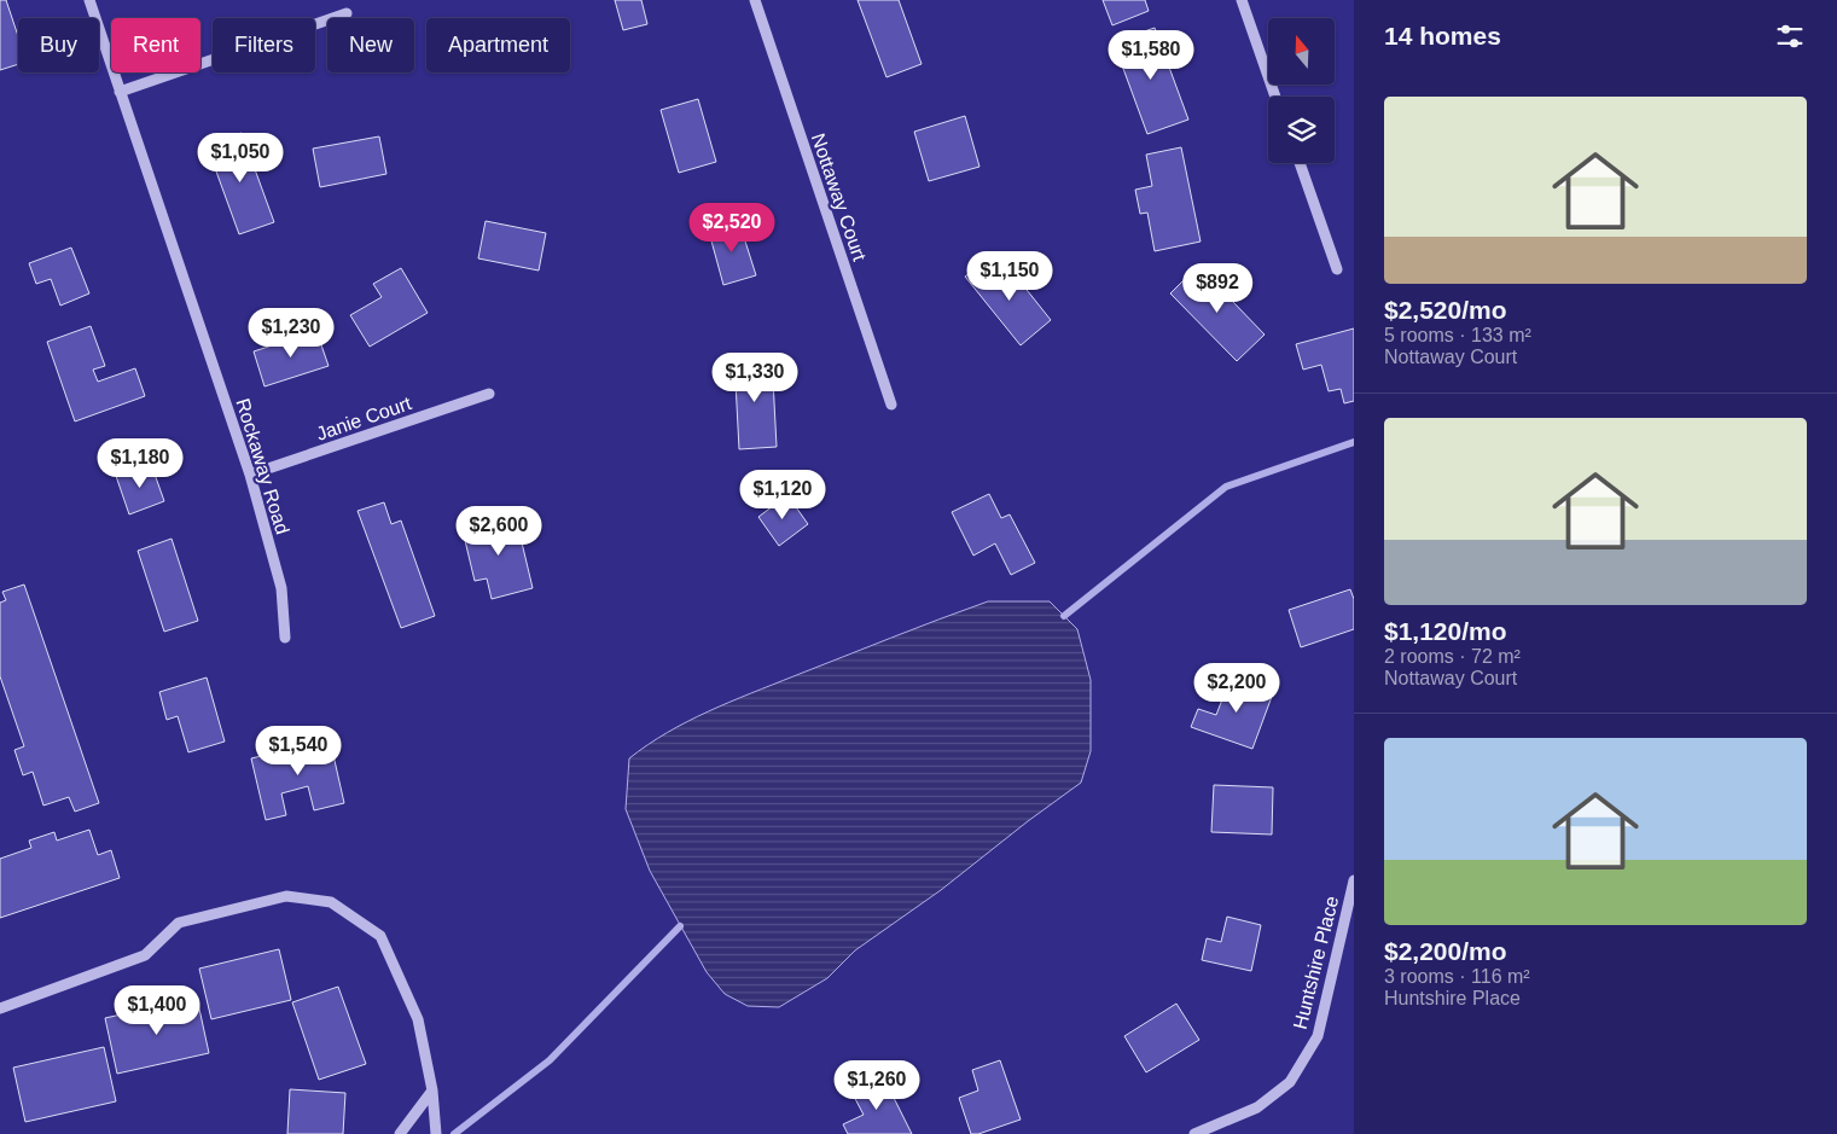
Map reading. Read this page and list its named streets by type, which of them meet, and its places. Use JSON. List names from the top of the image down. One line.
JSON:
{"streets":{"street":["Nottaway Court","Janie Court","Rockaway Road","Huntshire Place"]},"crossings":[["Janie Court","Rockaway Road"]],"north":"top","page":{"heading":"14 homes","chip":["Buy","Rent","Filters","New","Apartment"],"price":["$1,580","$1,050","$2,520","$1,150","$892","$1,230","$1,330","$1,180","$1,120","$2,600","$2,200","$1,540","$1,400","$1,260"],"list":[{"name":"$2,520/mo","note":"5 rooms · 133 m² · Nottaway Court"},{"name":"$1,120/mo","note":"2 rooms · 72 m² · Nottaway Court"},{"name":"$2,200/mo","note":"3 rooms · 116 m² · Huntshire Place"}]}}
